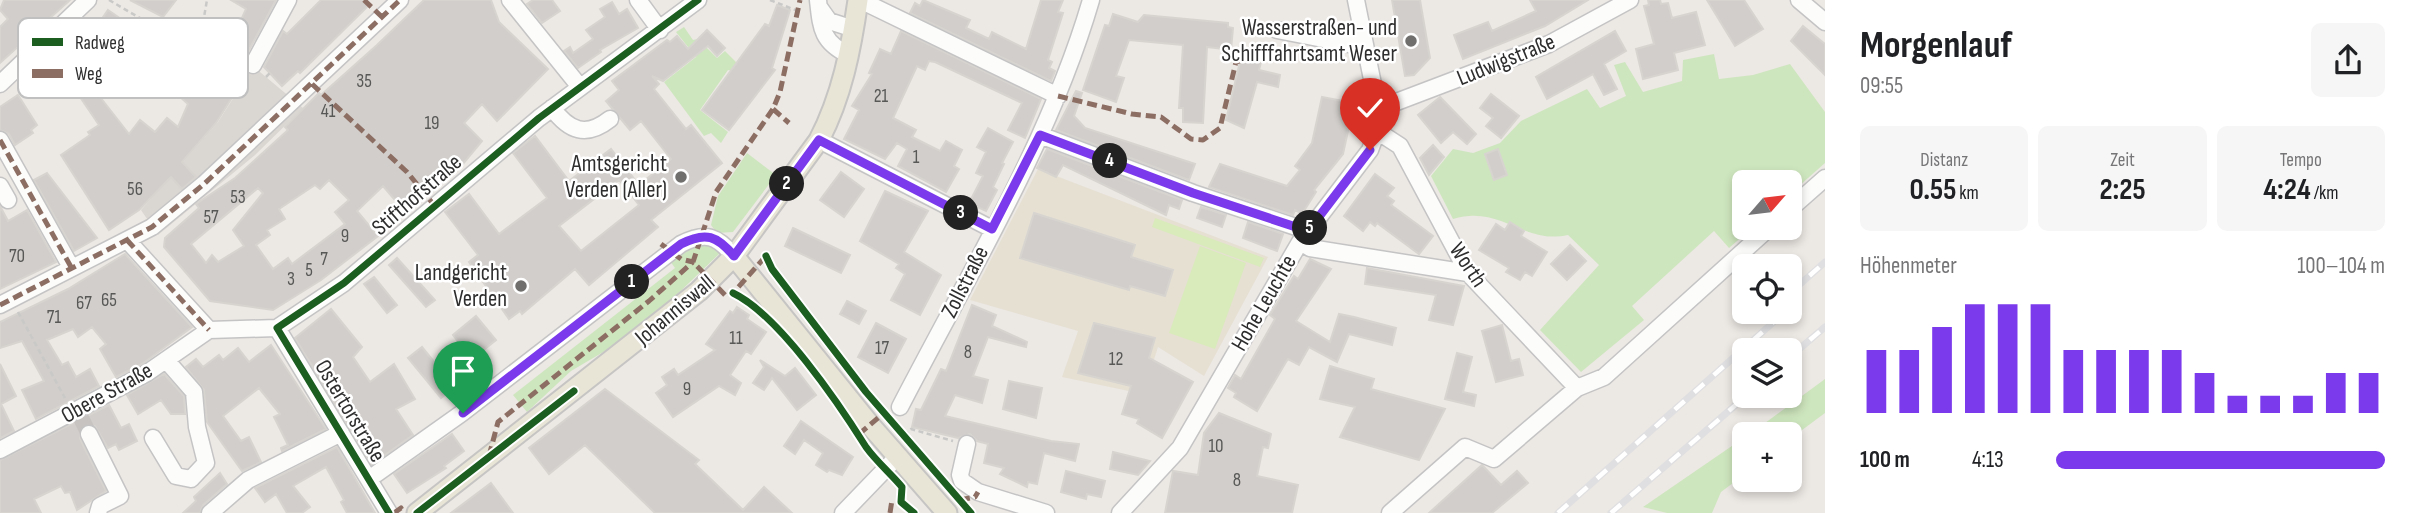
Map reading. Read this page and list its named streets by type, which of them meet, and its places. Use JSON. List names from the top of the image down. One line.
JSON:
{"streets":{"main road":["Johanniswall"],"street":["Ludwigstraße","Stifthofstraße","Worth","Zollstraße","Hohe Leuchte","Obere Straße","Ostertorstraße"]},"crossings":[["Ludwigstraße","Hohe Leuchte"],["Stifthofstraße","Ostertorstraße"],["Worth","Hohe Leuchte"]],"places":["Wasserstraßen- und Schifffahrtsamt Weser","Amtsgericht Verden (Aller)","Landgericht Verden"],"house_numbers":["35","21","41","19","1","56","53","57","9","70","7","5","3","65","67","71","11","17","8","12","9","10","8"],"legend":["Radweg","Weg"],"north":"top right","page":{"heading":["Morgenlauf","09:55"],"stats":[["Distanz","0.55 km"],["Zeit","2:25"],["Tempo","4:24 /km"]],"pins":["4","2","3","5","1"],"map_buttons":"+","chart":["Höhenmeter","100–104 m"],"list":[{"name":"100 m","note":"4:13"}]}}
